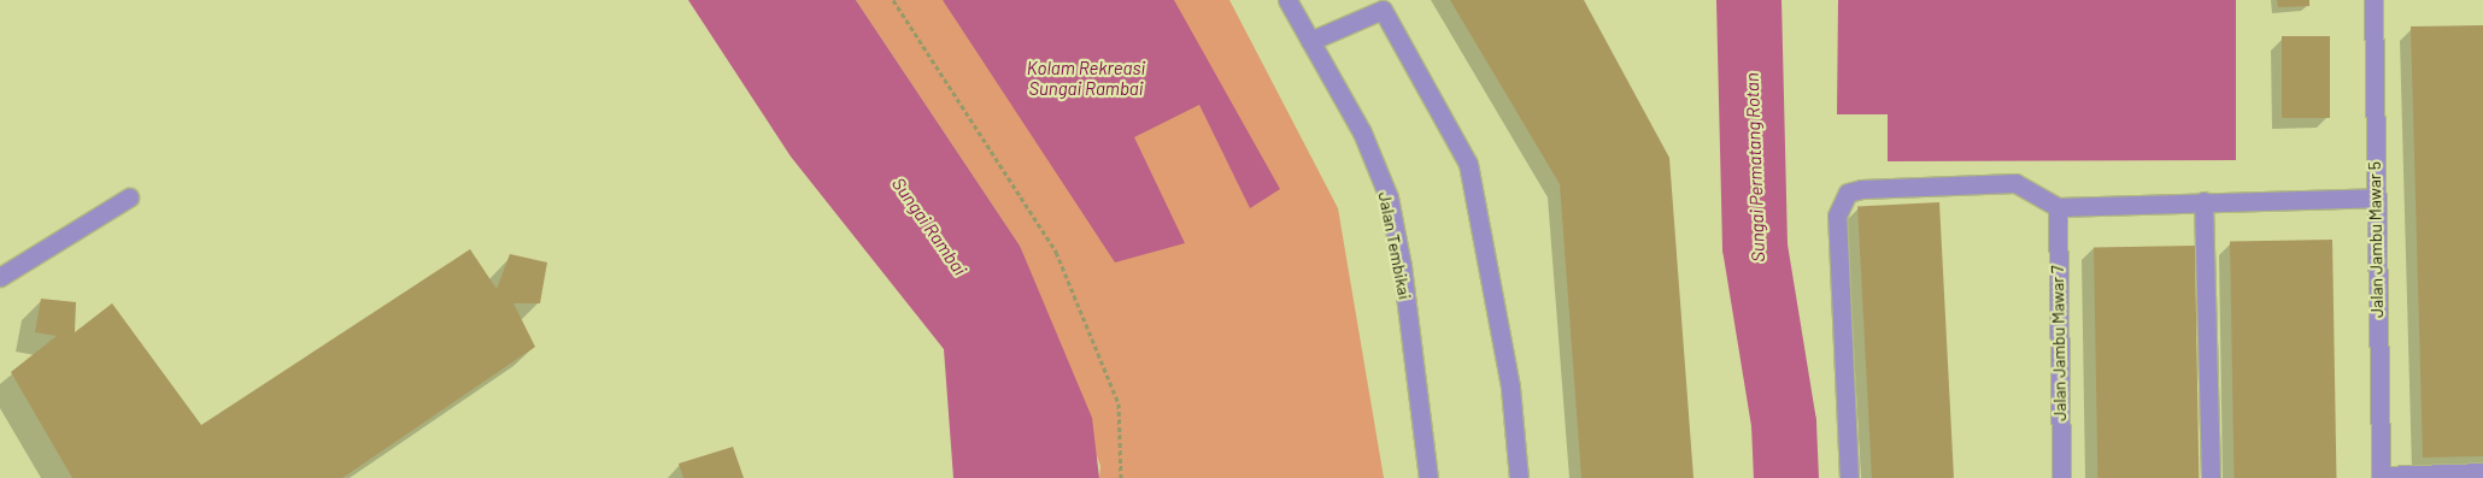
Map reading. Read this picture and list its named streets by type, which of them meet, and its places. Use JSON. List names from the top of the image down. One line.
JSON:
{"streets":{"street":["Jalan Jambu Mawar 5","Jalan Tembikai","Jalan Jambu Mawar 7"]},"water":["Kolam Rekreasi Sungai Rambai","Sungai Permatang Rotan","Sungai Rambai"]}
